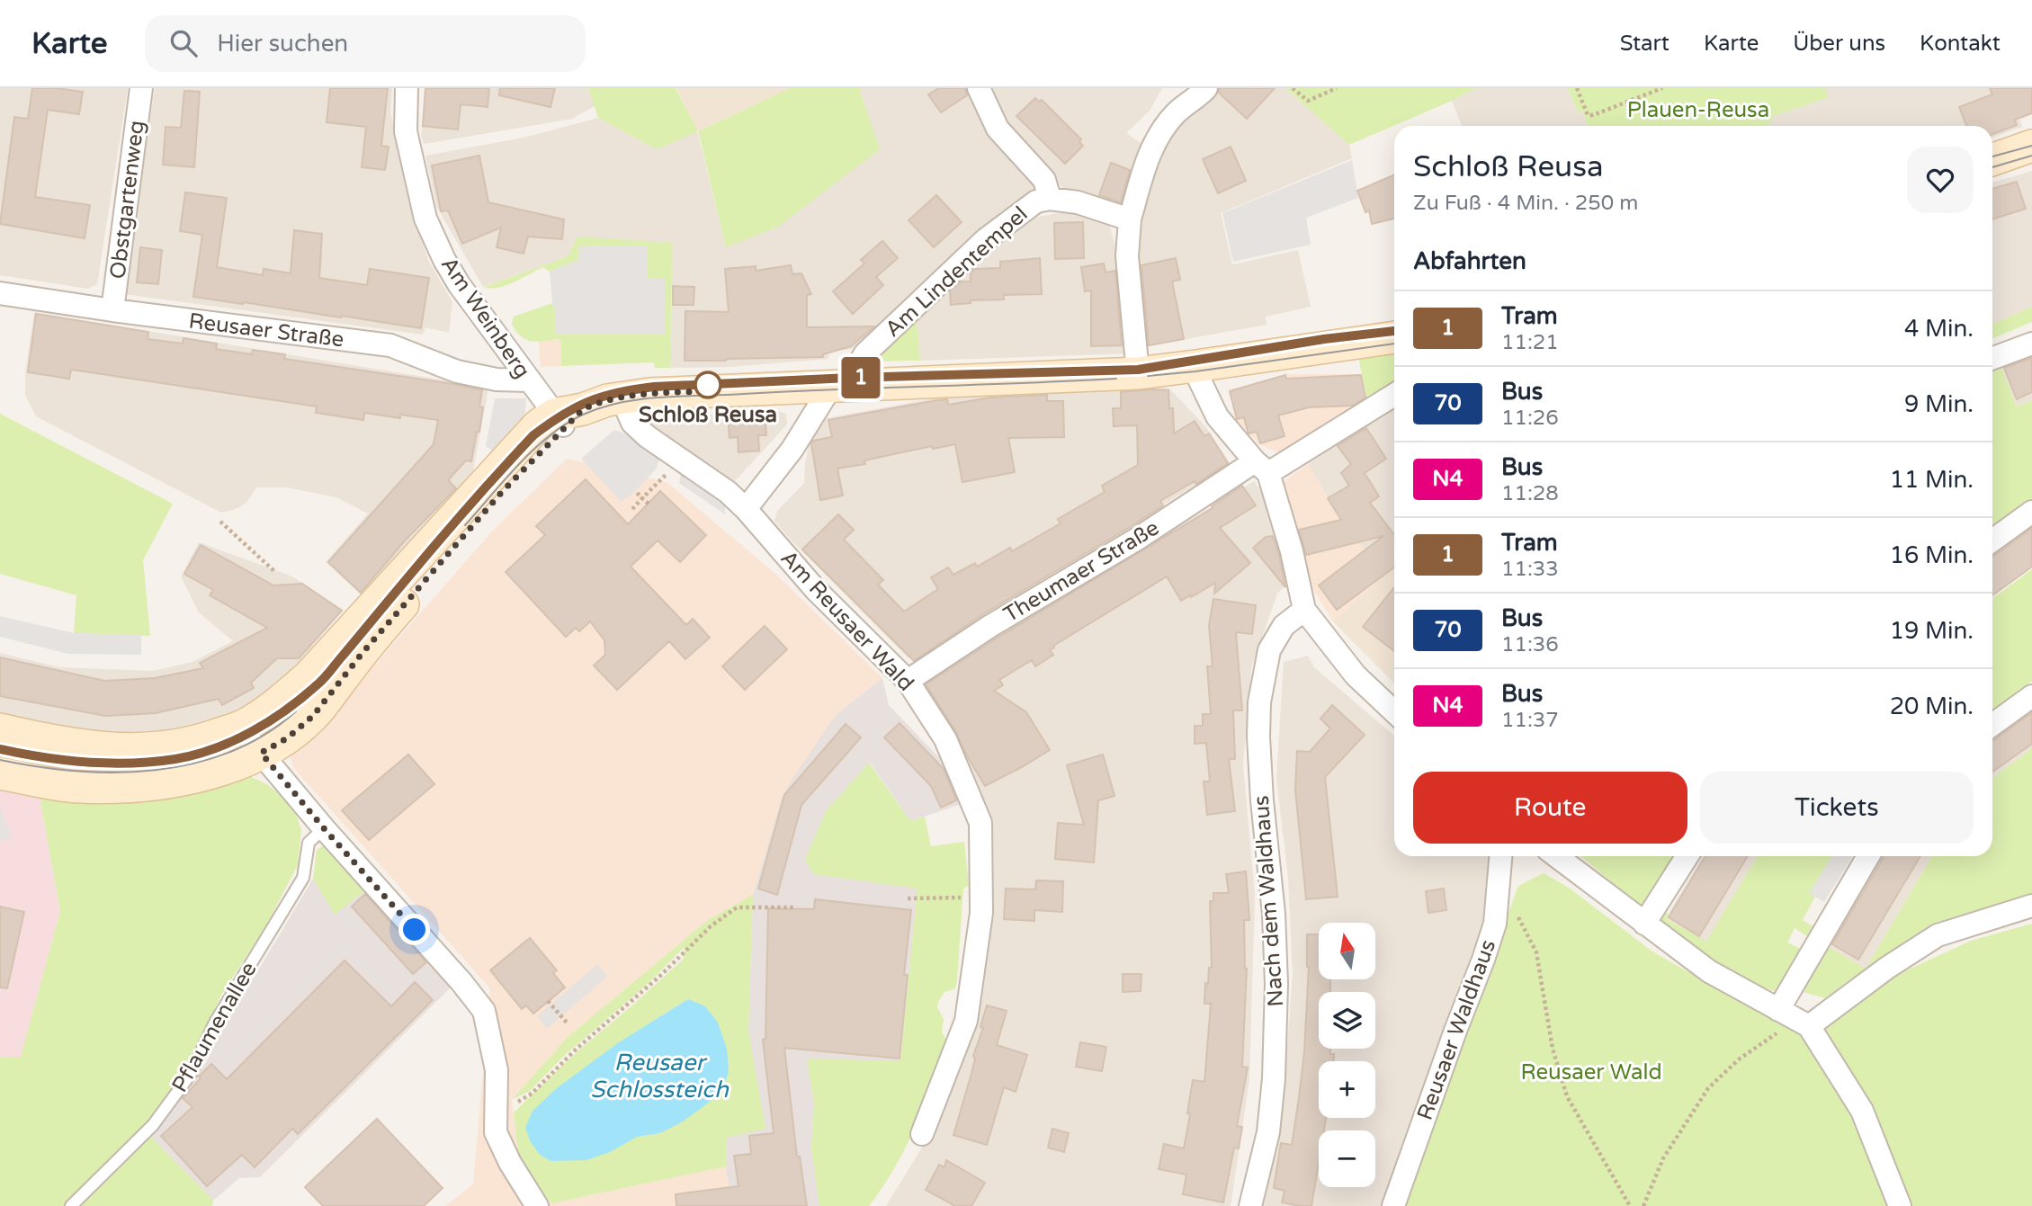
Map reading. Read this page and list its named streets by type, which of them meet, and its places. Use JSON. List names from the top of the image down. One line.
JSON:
{"streets":{"street":["Obstgartenweg","Am Lindentempel","Am Weinberg","Reusaer Straße","Theumaer Straße","Am Reusaer Wald","Nach dem Waldhaus","Reusaer Waldhaus"],"lane":["Pflaumenallee"]},"crossings":[["Obstgartenweg","Reusaer Straße"],["Am Weinberg","Reusaer Straße"],["Theumaer Straße","Am Reusaer Wald"]],"water":["Reusaer Schlossteich"],"parks":["Plauen-Reusa","Reusaer Wald"],"places":["Schloß Reusa"],"lines":["tram line 1"],"north":"top","page":{"header":"Karte","search":"Hier suchen","nav":["Start","Karte","Über uns","Kontakt"],"on_map":"1","heading":[["Schloß Reusa","Zu Fuß · 4 Min. · 250 m"],"Abfahrten"],"list":[{"mark":"1","name":"Tram","note":"11:21","value":"4 Min."},{"mark":"70","name":"Bus","note":"11:26","value":"9 Min."},{"mark":"N4","name":"Bus","note":"11:28","value":"11 Min."},{"mark":"1","name":"Tram","note":"11:33","value":"16 Min."},{"mark":"70","name":"Bus","note":"11:36","value":"19 Min."},{"mark":"N4","name":"Bus","note":"11:37","value":"20 Min."}],"buttons":["Route","Tickets"],"map_buttons":["+","−"]}}
